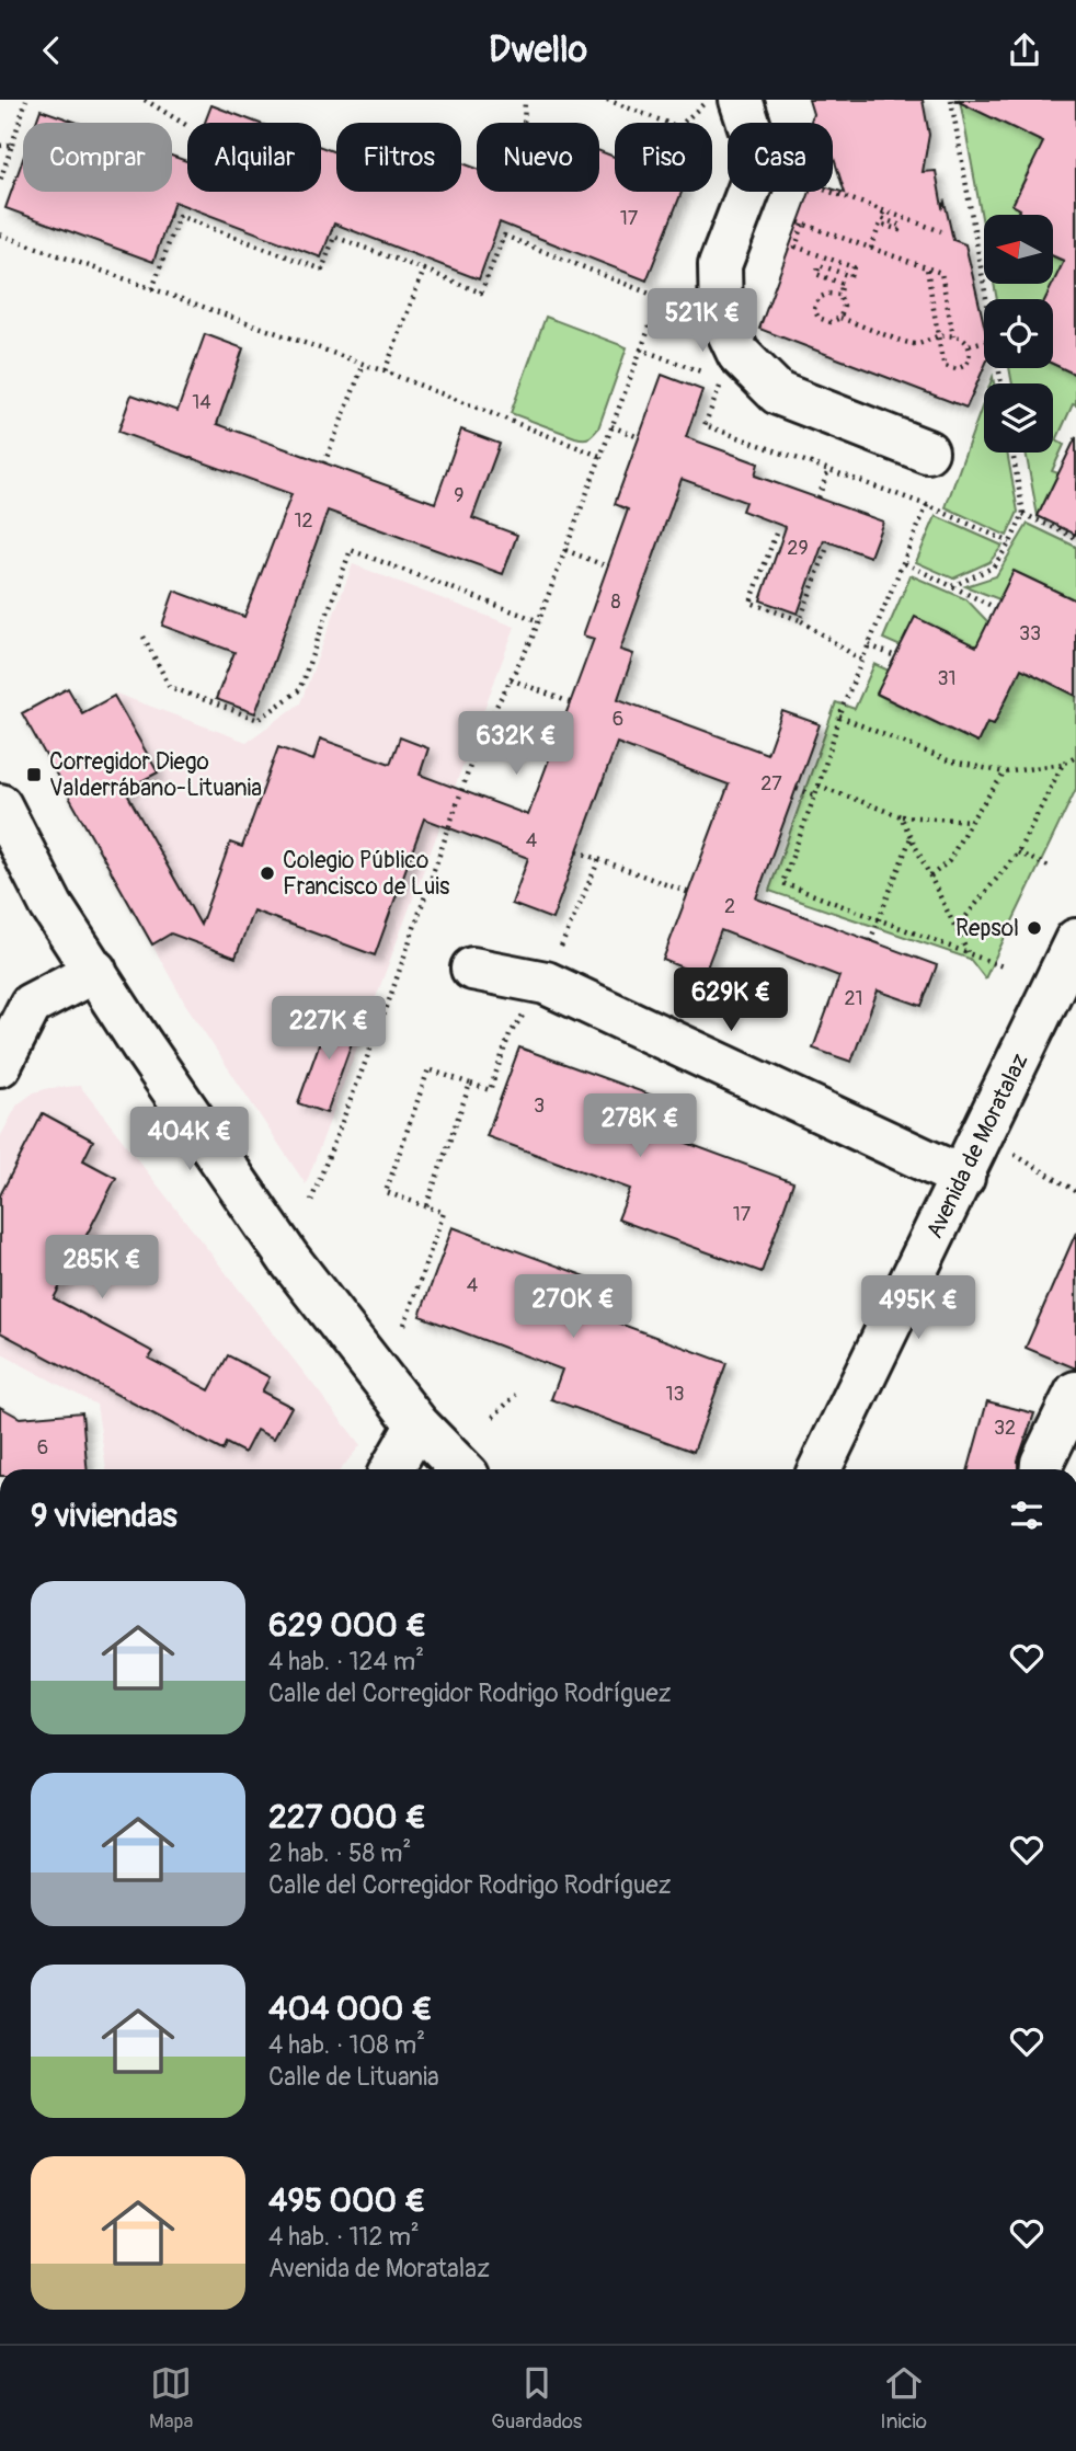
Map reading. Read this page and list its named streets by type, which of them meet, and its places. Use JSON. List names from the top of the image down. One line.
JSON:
{"streets":{"main road":["Avenida de Moratalaz"]},"places":{"transit":["Corregidor Diego Valderrábano-Lituania"],"other":["Colegio Público Francisco de Luis","Repsol"]},"house_numbers":["17","14","9","12","29","8","33","31","6","27","4","2","21","3","17","4","13","32","6"],"north":"left","page":{"header":"Dwello","chip":["Comprar","Alquilar","Filtros","Nuevo","Piso","Casa"],"price":["521K €","632K €","629K €","227K €","278K €","404K €","285K €","270K €","495K €"],"heading":"9 viviendas","list":[{"name":"629 000 €","note":"4 hab. · 124 m² · Calle del Corregidor Rodrigo Rodríguez"},{"name":"227 000 €","note":"2 hab. · 58 m² · Calle del Corregidor Rodrigo Rodríguez"},{"name":"404 000 €","note":"4 hab. · 108 m² · Calle de Lituania"},{"name":"495 000 €","note":"4 hab. · 112 m² · Avenida de Moratalaz"}],"tabs":["Mapa","Guardados","Inicio"]}}
